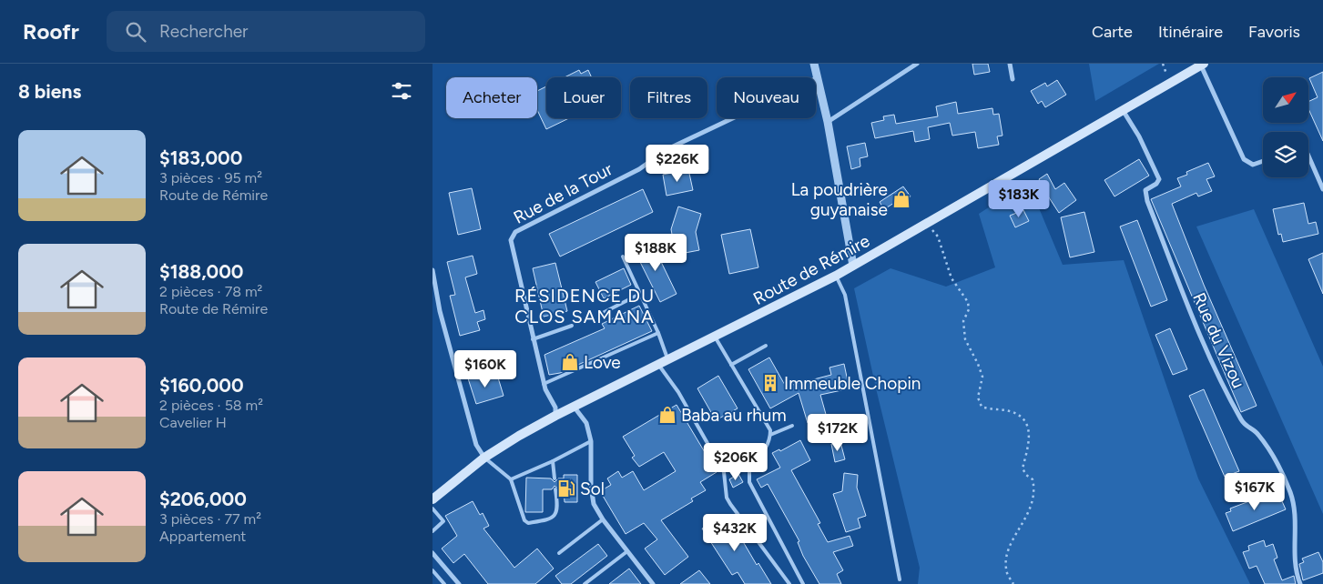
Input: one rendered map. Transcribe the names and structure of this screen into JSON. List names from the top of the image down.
{
  "streets": {
    "main road": ["Route de Rémire"],
    "street": ["Rue de la Tour", "Rue du Vizou"]
  },
  "crossings": [
    ["Rue de la Tour", "Route de Rémire"],
    ["Route de Rémire", "Rue du Vizou"]
  ],
  "districts": ["RÉSIDENCE DU CLOS SAMANA"],
  "places": {
    "shop": ["La poudrière guyanaise", "Love", "Baba au rhum"],
    "building": ["Immeuble Chopin"],
    "fuel station": ["Sol"]
  },
  "north": "top right",
  "page": {
    "header": "Roofr",
    "search": "Rechercher",
    "nav": ["Carte", "Itinéraire", "Favoris"],
    "heading": "8 biens",
    "chip": [
      "Acheter",
      "Louer",
      "Filtres",
      "Nouveau"
    ],
    "list": [
      {
        "name": "$183,000",
        "note": "3 pièces · 95 m² · Route de Rémire"
      },
      {
        "name": "$188,000",
        "note": "2 pièces · 78 m² · Route de Rémire"
      },
      {
        "name": "$160,000",
        "note": "2 pièces · 58 m² · Cavelier H"
      },
      {
        "name": "$206,000",
        "note": "3 pièces · 77 m² · Appartement"
      }
    ],
    "price": [
      "$226K",
      "$183K",
      "$188K",
      "$160K",
      "$172K",
      "$206K",
      "$167K",
      "$432K"
    ]
  }
}
